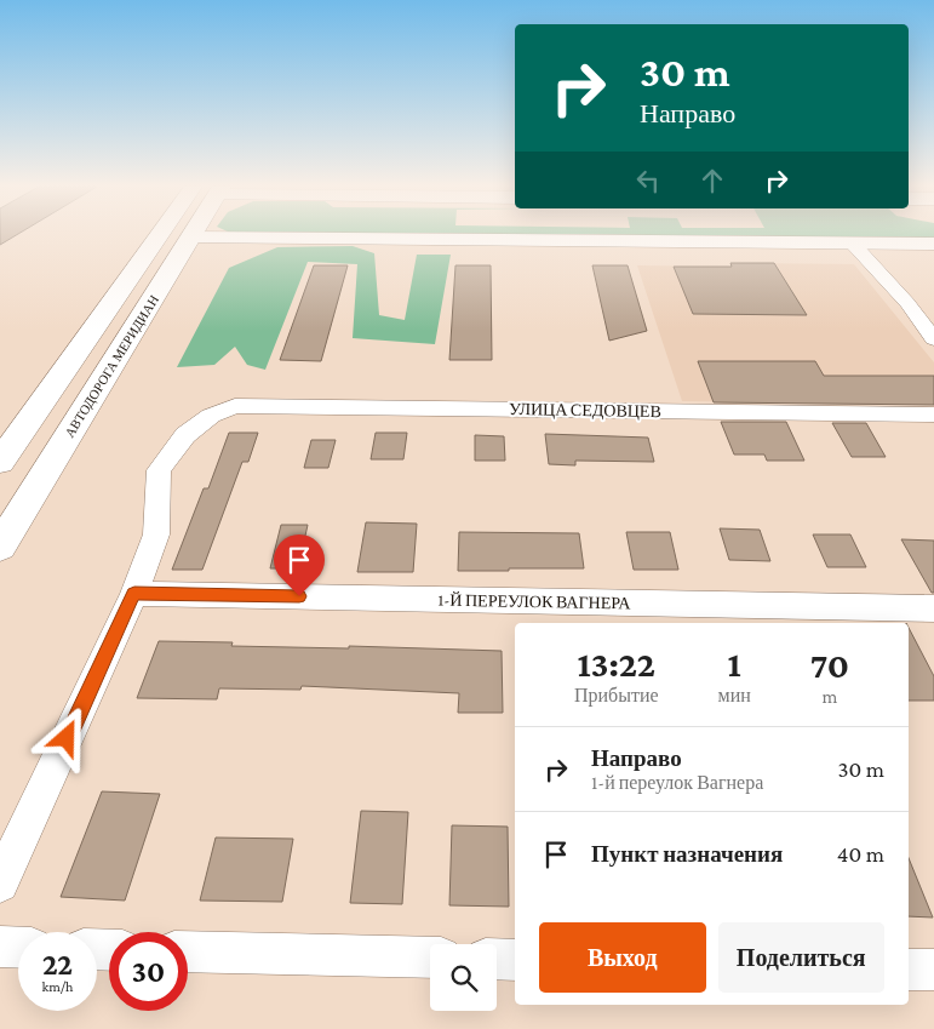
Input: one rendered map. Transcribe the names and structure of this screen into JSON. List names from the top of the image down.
{
  "streets": {
    "street": ["АВТОДОРОГА МЕРИДИАН", "УЛИЦА СЕДОВЦЕВ", "1-Й ПЕРЕУЛОК ВАГНЕРА"]
  },
  "crossings": [
    ["УЛИЦА СЕДОВЦЕВ", "1-Й ПЕРЕУЛОК ВАГНЕРА"]
  ],
  "page": {
    "turn": ["30 m", "Направо"],
    "eta": [
      "13:22",
      "Прибытие",
      "1",
      "мин",
      "70",
      "m"
    ],
    "list": [
      {
        "name": "Направо",
        "note": "1-й переулок Вагнера",
        "value": "30 m"
      },
      {
        "name": "Пункт назначения",
        "value": "40 m"
      }
    ],
    "buttons": ["Выход", "Поделиться"],
    "speed": "22 km/h",
    "limit": "30"
  }
}
